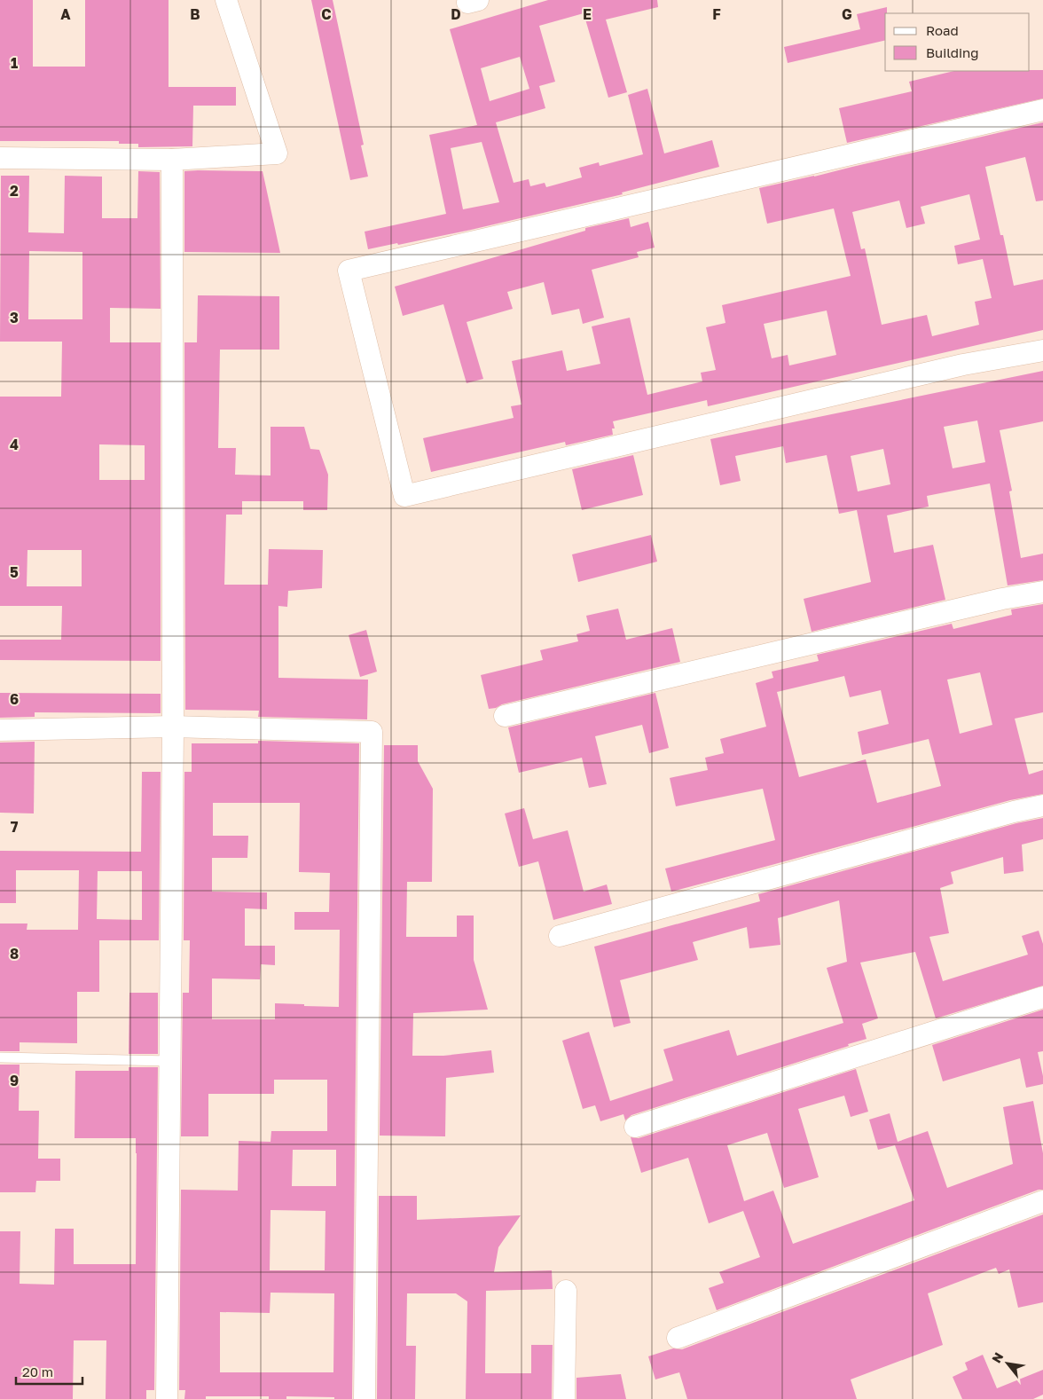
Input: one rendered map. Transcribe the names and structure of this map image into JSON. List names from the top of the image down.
{
  "legend": ["Road", "Building"],
  "scale_bar": "20 m",
  "north": "top left",
  "grid": {
    "columns": [
      "A",
      "B",
      "C",
      "D",
      "E",
      "F",
      "G"
    ],
    "rows": [
      "1",
      "2",
      "3",
      "4",
      "5",
      "6",
      "7",
      "8",
      "9"
    ]
  }
}
